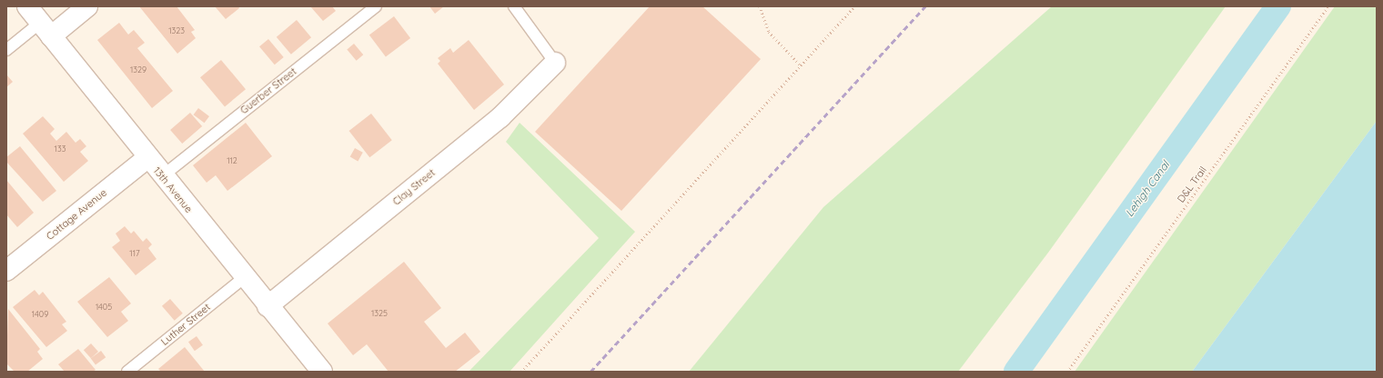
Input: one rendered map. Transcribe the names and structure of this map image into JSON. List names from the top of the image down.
{
  "streets": {
    "street": ["Clay Street", "13th Avenue", "Cottage Avenue"],
    "lane": ["Guerber Street", "Luther Street"],
    "path": ["D&L Trail"]
  },
  "crossings": [
    ["Guerber Street", "13th Avenue"],
    ["Clay Street", "13th Avenue"],
    ["13th Avenue", "Cottage Avenue"],
    ["13th Avenue", "Luther Street"]
  ],
  "water": ["Lehigh Canal"],
  "house_numbers": [
    "1323",
    "1329",
    "133",
    "112",
    "117",
    "1405",
    "1325",
    "1409"
  ]
}
